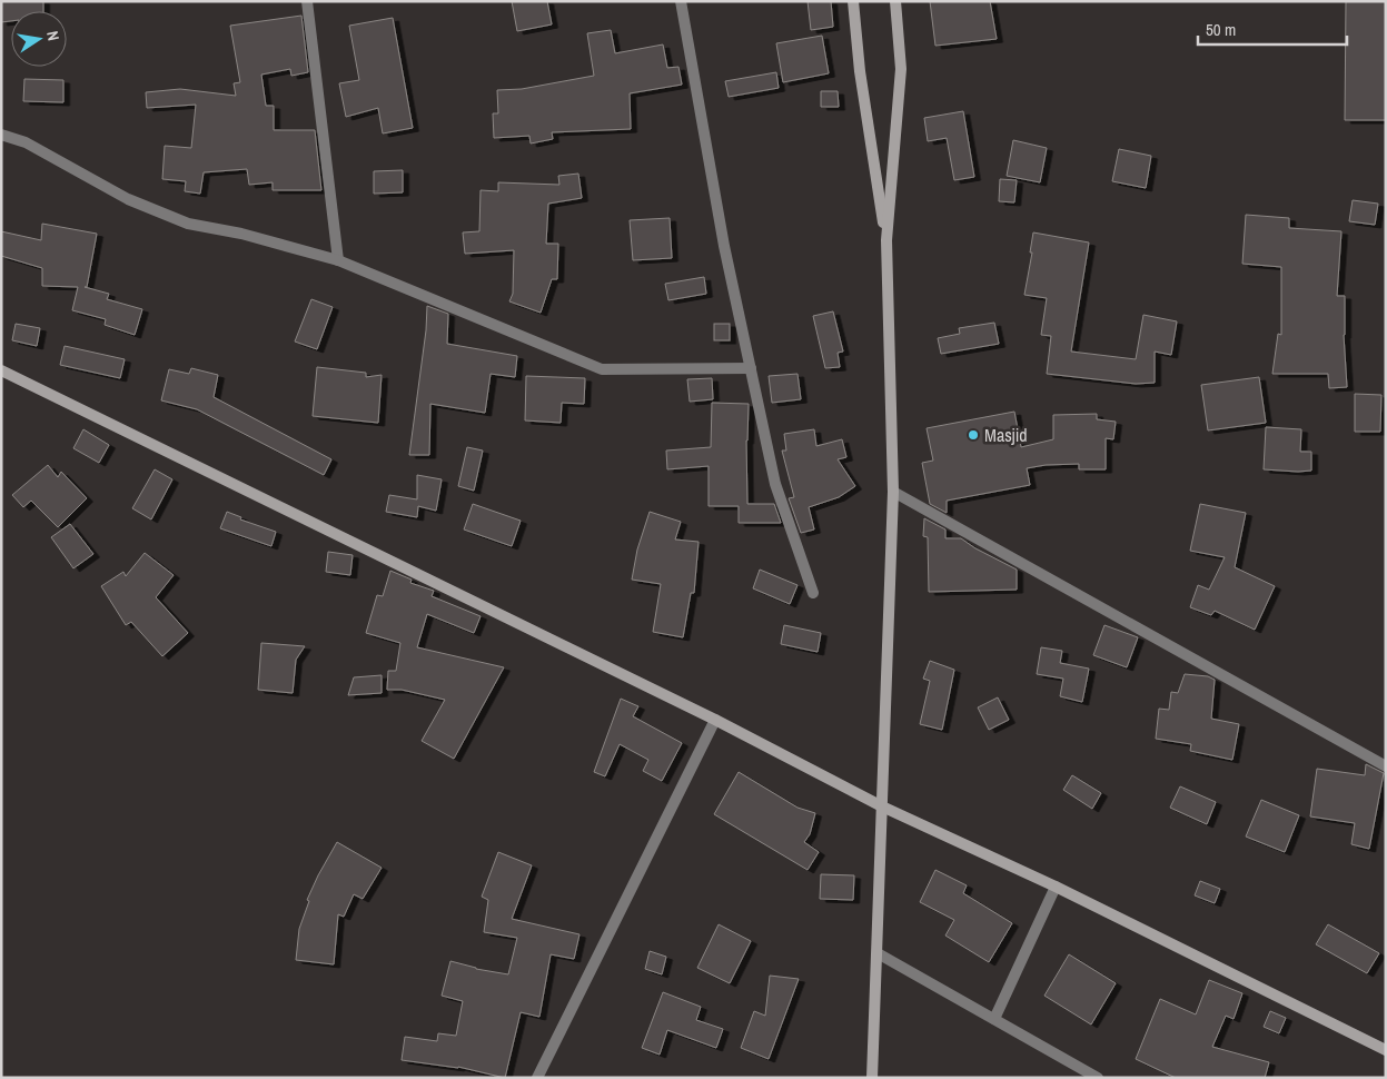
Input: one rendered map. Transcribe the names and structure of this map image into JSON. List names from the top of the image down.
{
  "places": ["Masjid"],
  "scale_bar": "50 m",
  "north": "right"
}
